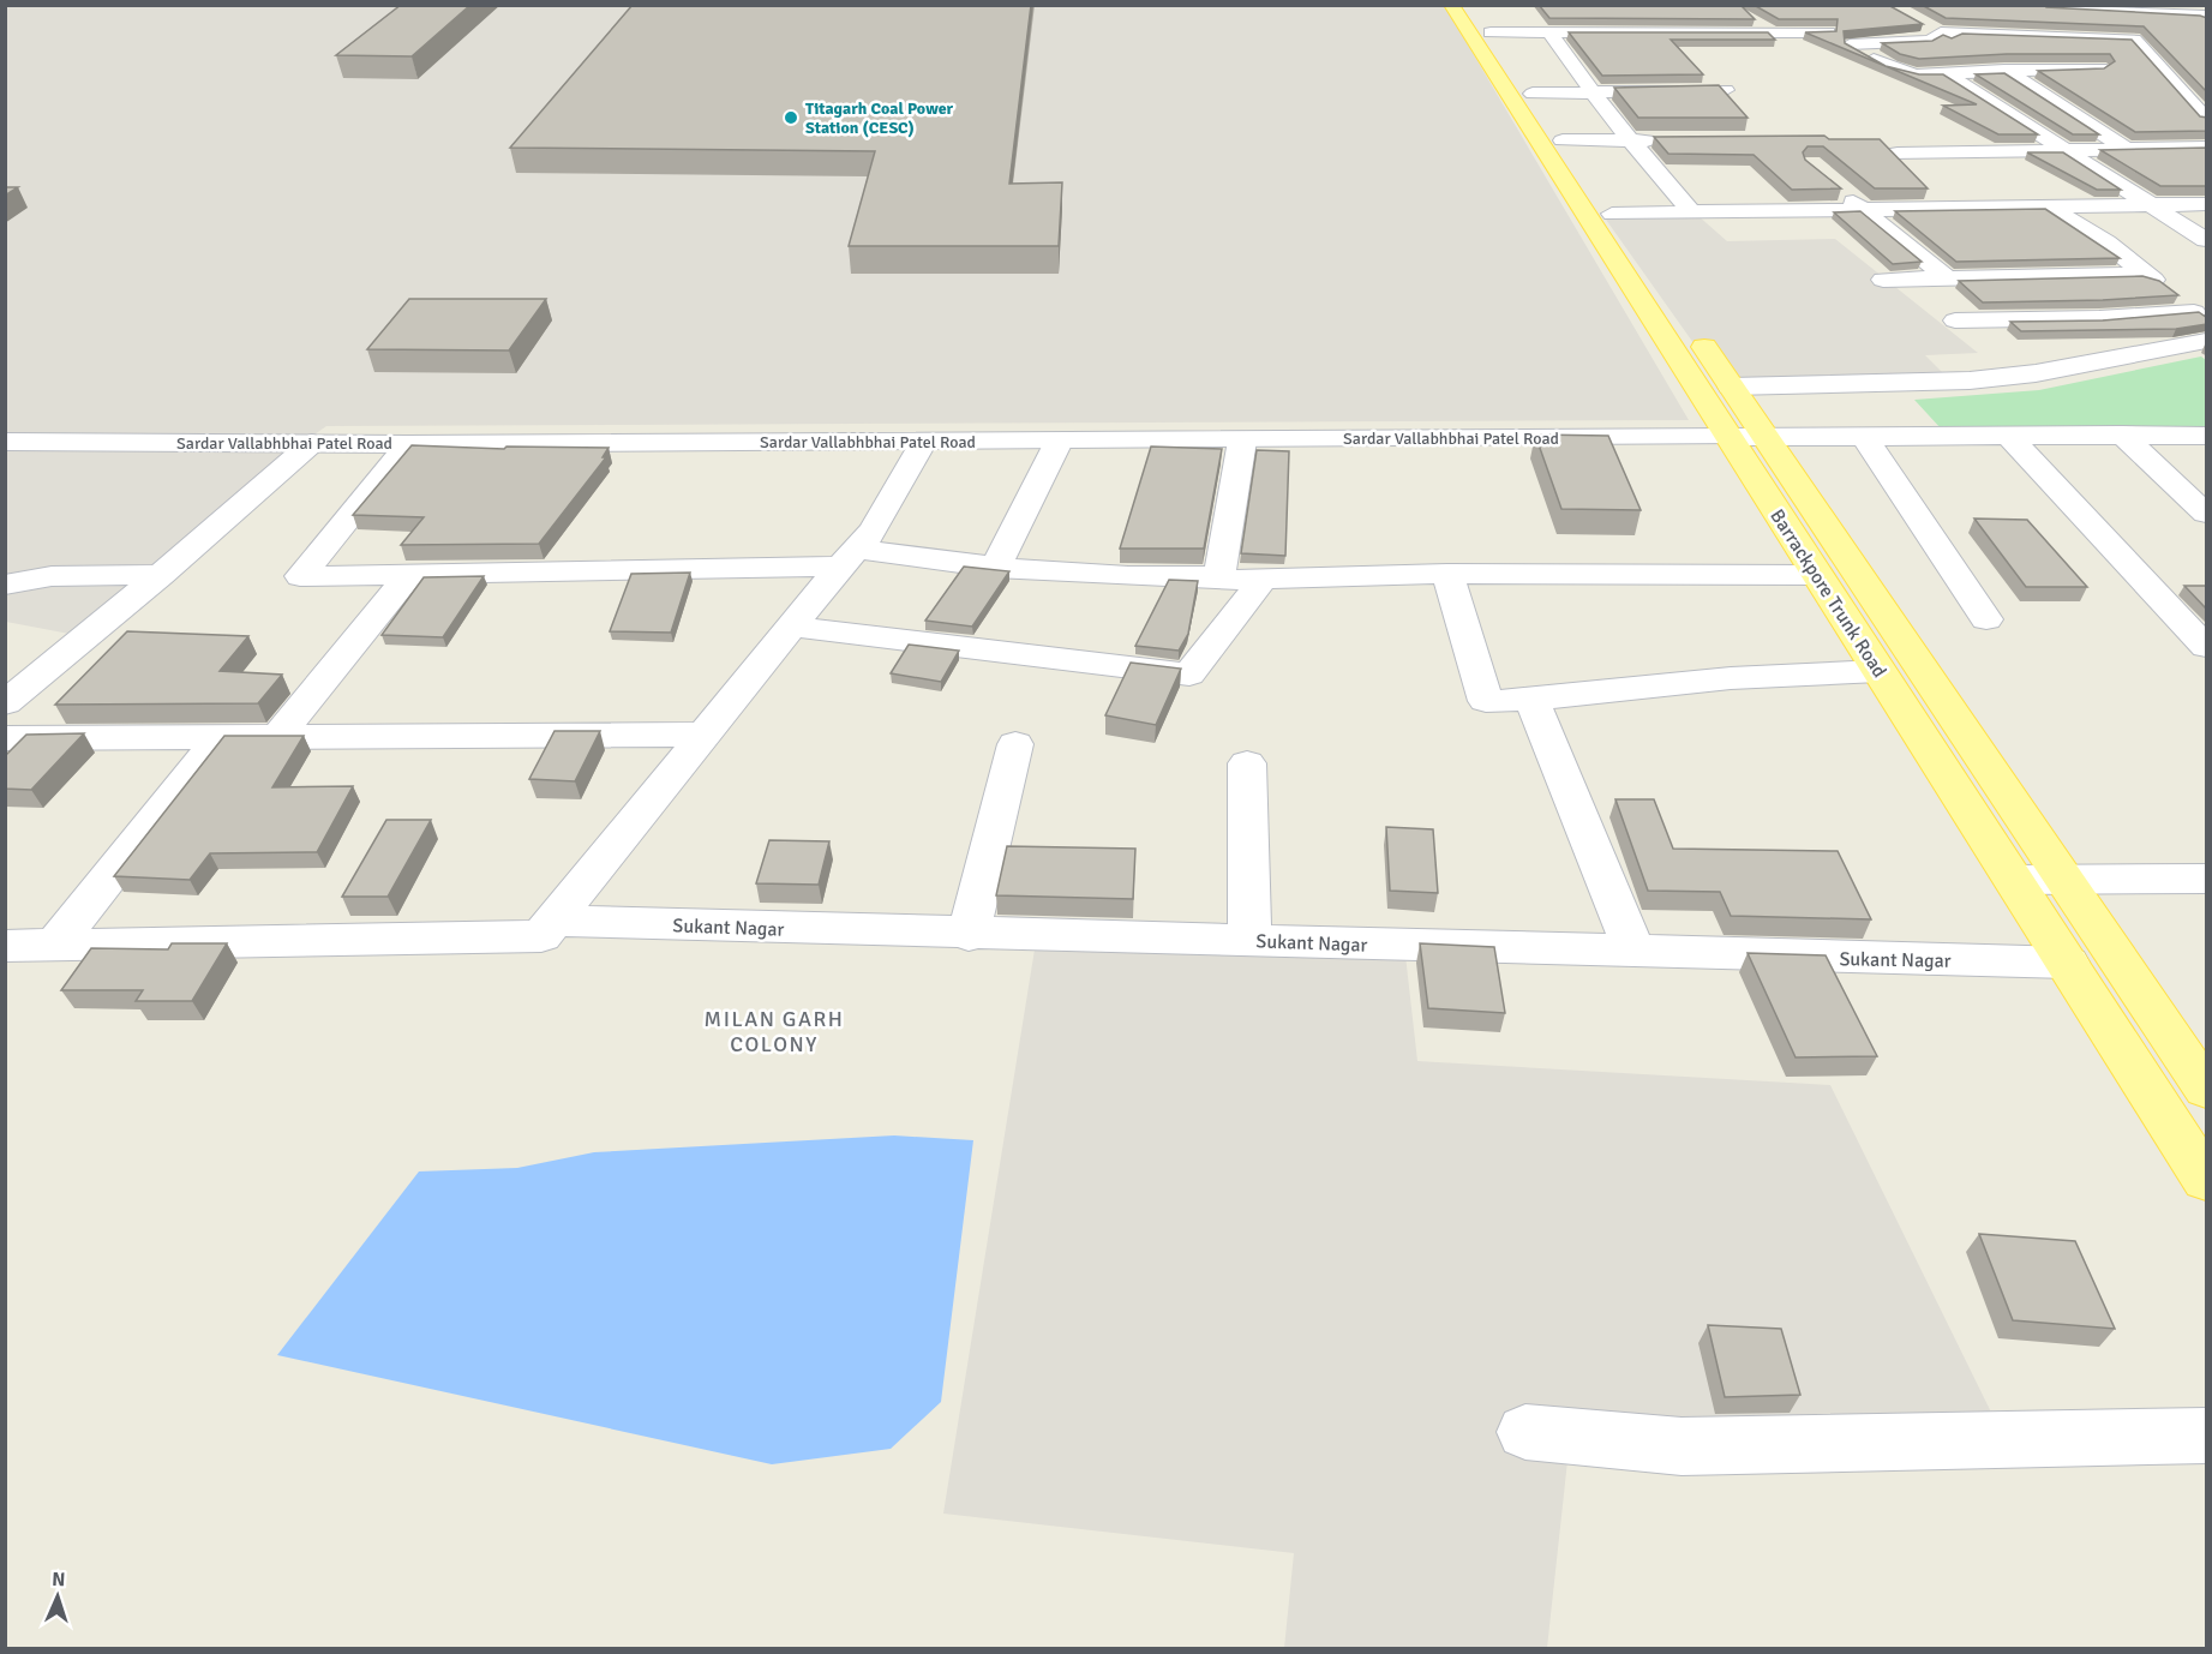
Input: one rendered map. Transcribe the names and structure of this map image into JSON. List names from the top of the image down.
{
  "streets": {
    "main road": ["Barrackpore Trunk Road"],
    "street": ["Sardar Vallabhbhai Patel Road", "Sukant Nagar"]
  },
  "crossings": [
    ["Sardar Vallabhbhai Patel Road", "Barrackpore Trunk Road"],
    ["Barrackpore Trunk Road", "Sukant Nagar"]
  ],
  "districts": ["MILAN GARH COLONY"],
  "places": ["Titagarh Coal Power Station (CESC)"],
  "north": "top"
}
